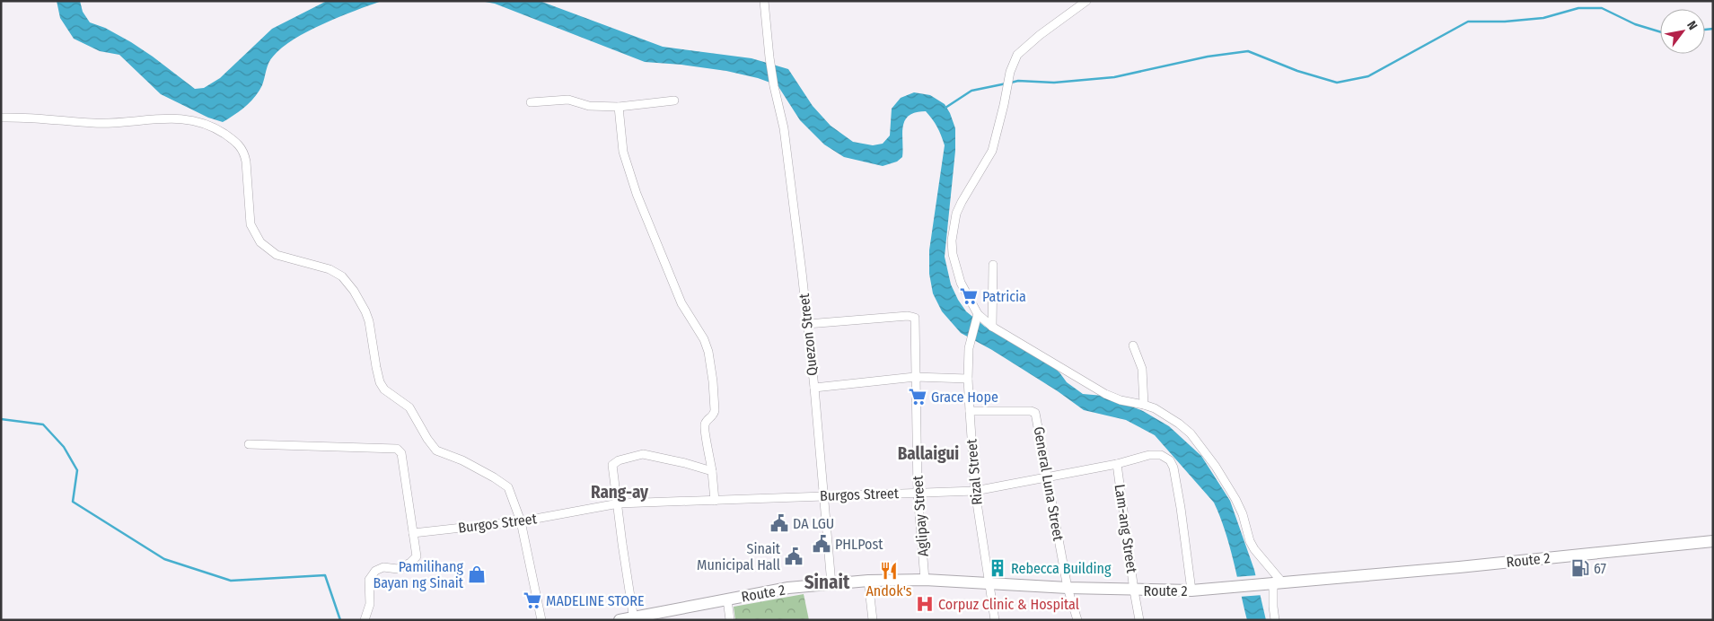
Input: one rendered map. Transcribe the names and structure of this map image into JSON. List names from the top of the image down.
{
  "streets": {
    "highway": ["Route 2"],
    "street": [
      "Quezon Street",
      "Rizal Street",
      "General Luna Street",
      "Burgos Street",
      "Aglipay Street",
      "Lam-ang Street"
    ]
  },
  "crossings": [
    ["Quezon Street", "Burgos Street"],
    ["Quezon Street", "Aglipay Street"],
    ["Quezon Street", "Route 2"],
    ["Rizal Street", "General Luna Street"],
    ["Rizal Street", "Burgos Street"],
    ["Rizal Street", "Route 2"],
    ["General Luna Street", "Burgos Street"],
    ["General Luna Street", "Route 2"],
    ["Burgos Street", "Aglipay Street"],
    ["Burgos Street", "Lam-ang Street"],
    ["Burgos Street", "Route 2"],
    ["Aglipay Street", "Route 2"],
    ["Lam-ang Street", "Route 2"]
  ],
  "districts": ["Ballaigui", "Rang-ay", "Sinait"],
  "places": {
    "supermarket": ["Patricia", "Grace Hope", "MADELINE STORE"],
    "public building": ["DA LGU", "PHLPost", "Sinait Municipal Hall"],
    "building": ["Rebecca Building"],
    "fuel station": ["67"],
    "restaurant": ["Andok's"],
    "shop": ["Pamilihang Bayan ng Sinait"],
    "hospital": ["Corpuz Clinic & Hospital"]
  },
  "north": "top right"
}
